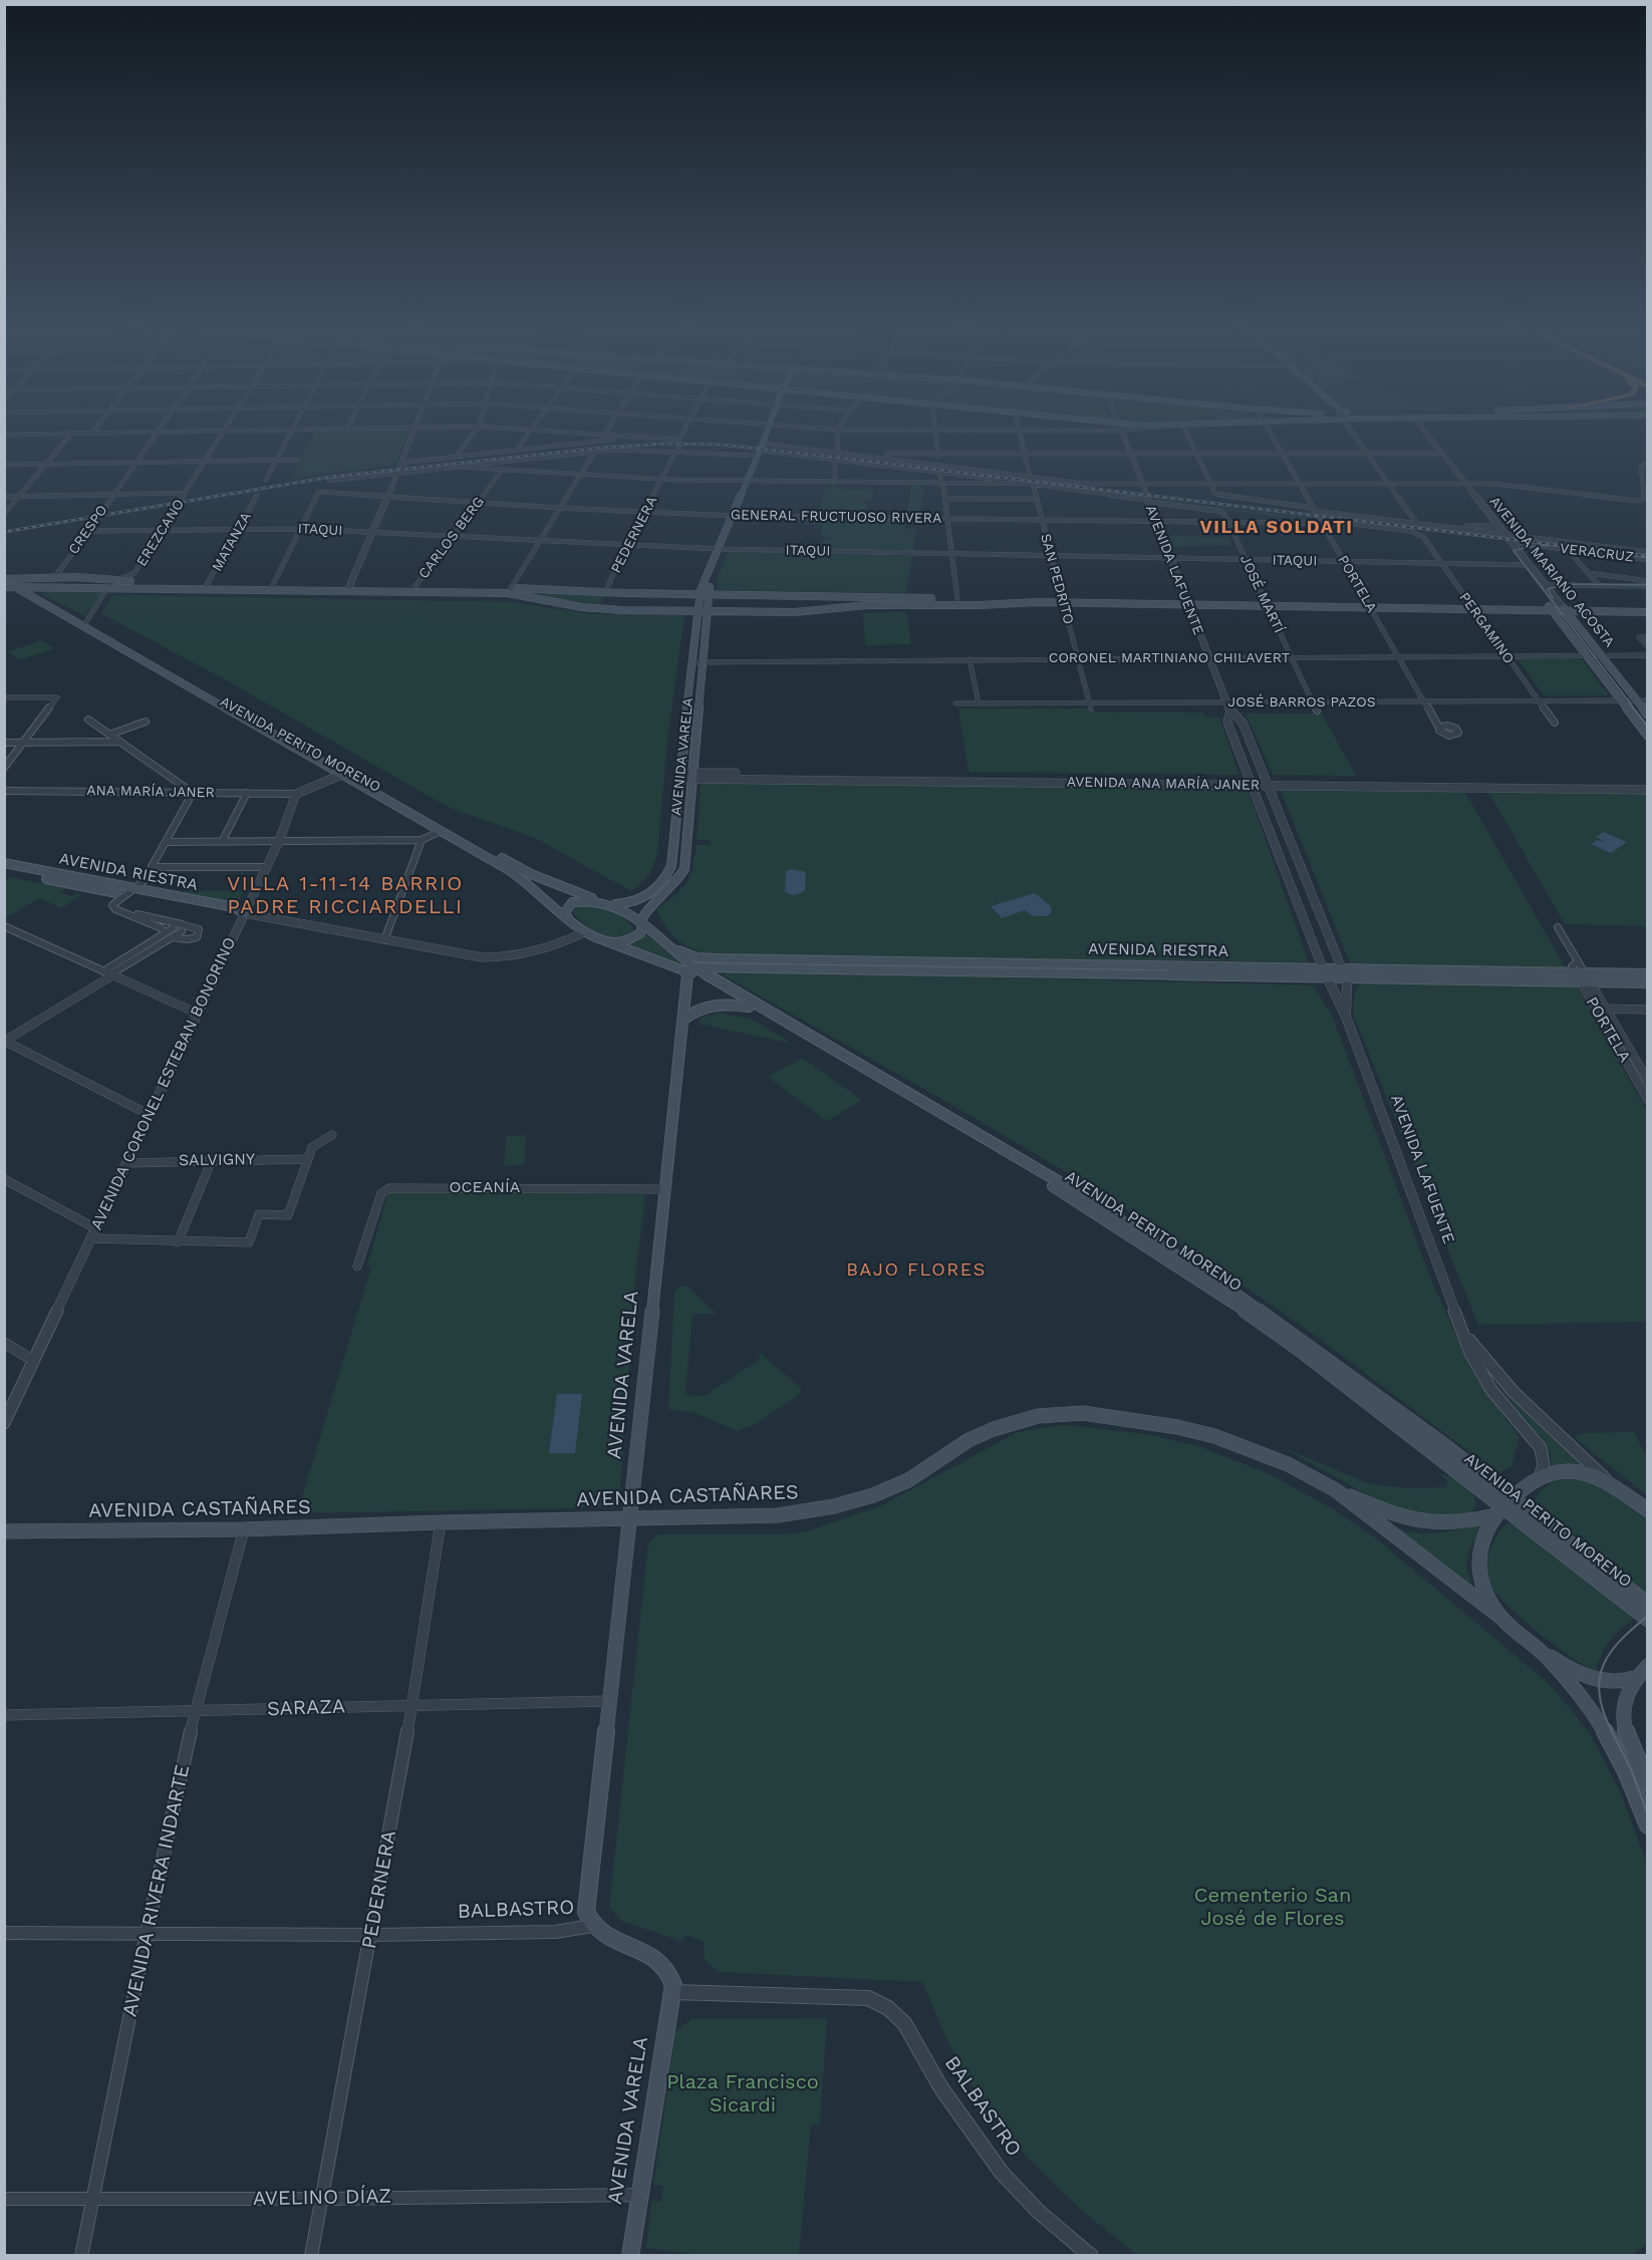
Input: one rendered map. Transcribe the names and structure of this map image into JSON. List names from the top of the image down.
{
  "streets": {
    "main road": [
      "AVENIDA MARIANO ACOSTA",
      "AVENIDA PERITO MORENO",
      "AVENIDA VARELA",
      "AVENIDA RIESTRA",
      "AVENIDA CASTAÑARES",
      "BALBASTRO"
    ],
    "street": [
      "GENERAL FRUCTUOSO RIVERA",
      "CRESPO",
      "ITAQUI",
      "EREZCANO",
      "PEDERNERA",
      "CARLOS BERG",
      "MATANZA",
      "VERACRUZ",
      "AVENIDA LAFUENTE",
      "SAN PEDRITO",
      "PORTELA",
      "JOSÉ MARTÍ",
      "PERGAMINO",
      "CORONEL MARTINIANO CHILAVERT",
      "JOSÉ BARROS PAZOS",
      "AVENIDA ANA MARÍA JANER",
      "ANA MARÍA JANER",
      "AVENIDA CORONEL ESTEBAN BONORINO",
      "SALVIGNY",
      "OCEANÍA",
      "SARAZA",
      "AVENIDA RIVERA INDARTE",
      "AVELINO DÍAZ"
    ]
  },
  "crossings": [
    ["GENERAL FRUCTUOSO RIVERA", "ITAQUI"],
    ["GENERAL FRUCTUOSO RIVERA", "PEDERNERA"],
    ["GENERAL FRUCTUOSO RIVERA", "CARLOS BERG"],
    ["GENERAL FRUCTUOSO RIVERA", "AVENIDA LAFUENTE"],
    ["GENERAL FRUCTUOSO RIVERA", "SAN PEDRITO"],
    ["GENERAL FRUCTUOSO RIVERA", "PORTELA"],
    ["GENERAL FRUCTUOSO RIVERA", "JOSÉ MARTÍ"],
    ["GENERAL FRUCTUOSO RIVERA", "PERGAMINO"],
    ["GENERAL FRUCTUOSO RIVERA", "AVENIDA VARELA"],
    ["CRESPO", "ITAQUI"],
    ["ITAQUI", "EREZCANO"],
    ["ITAQUI", "PEDERNERA"],
    ["ITAQUI", "CARLOS BERG"],
    ["ITAQUI", "MATANZA"],
    ["ITAQUI", "AVENIDA LAFUENTE"],
    ["ITAQUI", "AVENIDA MARIANO ACOSTA"],
    ["ITAQUI", "SAN PEDRITO"],
    ["ITAQUI", "PORTELA"],
    ["ITAQUI", "JOSÉ MARTÍ"],
    ["ITAQUI", "PERGAMINO"],
    ["ITAQUI", "AVENIDA VARELA"],
    ["EREZCANO", "AVENIDA PERITO MORENO"],
    ["PEDERNERA", "AVENIDA CASTAÑARES"],
    ["PEDERNERA", "SARAZA"],
    ["PEDERNERA", "BALBASTRO"],
    ["PEDERNERA", "AVELINO DÍAZ"],
    ["VERACRUZ", "AVENIDA MARIANO ACOSTA"],
    ["AVENIDA LAFUENTE", "JOSÉ MARTÍ"],
    ["AVENIDA LAFUENTE", "CORONEL MARTINIANO CHILAVERT"],
    ["AVENIDA LAFUENTE", "JOSÉ BARROS PAZOS"],
    ["AVENIDA LAFUENTE", "AVENIDA ANA MARÍA JANER"],
    ["AVENIDA LAFUENTE", "AVENIDA RIESTRA"],
    ["AVENIDA MARIANO ACOSTA", "CORONEL MARTINIANO CHILAVERT"],
    ["AVENIDA MARIANO ACOSTA", "JOSÉ BARROS PAZOS"],
    ["SAN PEDRITO", "CORONEL MARTINIANO CHILAVERT"],
    ["SAN PEDRITO", "JOSÉ BARROS PAZOS"],
    ["PORTELA", "CORONEL MARTINIANO CHILAVERT"],
    ["PORTELA", "JOSÉ BARROS PAZOS"],
    ["PORTELA", "AVENIDA RIESTRA"],
    ["JOSÉ MARTÍ", "CORONEL MARTINIANO CHILAVERT"],
    ["JOSÉ MARTÍ", "JOSÉ BARROS PAZOS"],
    ["PERGAMINO", "CORONEL MARTINIANO CHILAVERT"],
    ["PERGAMINO", "JOSÉ BARROS PAZOS"],
    ["CORONEL MARTINIANO CHILAVERT", "AVENIDA VARELA"],
    ["AVENIDA PERITO MORENO", "AVENIDA VARELA"],
    ["AVENIDA PERITO MORENO", "AVENIDA RIESTRA"],
    ["AVENIDA PERITO MORENO", "AVENIDA CASTAÑARES"],
    ["AVENIDA VARELA", "AVENIDA ANA MARÍA JANER"],
    ["AVENIDA VARELA", "AVENIDA RIESTRA"],
    ["AVENIDA VARELA", "OCEANÍA"],
    ["AVENIDA VARELA", "AVENIDA CASTAÑARES"],
    ["AVENIDA VARELA", "SARAZA"],
    ["AVENIDA VARELA", "BALBASTRO"],
    ["AVENIDA VARELA", "AVELINO DÍAZ"],
    ["ANA MARÍA JANER", "AVENIDA CORONEL ESTEBAN BONORINO"],
    ["AVENIDA RIESTRA", "AVENIDA CORONEL ESTEBAN BONORINO"],
    ["AVENIDA CORONEL ESTEBAN BONORINO", "SALVIGNY"],
    ["AVENIDA CASTAÑARES", "AVENIDA RIVERA INDARTE"],
    ["SARAZA", "AVENIDA RIVERA INDARTE"],
    ["AVENIDA RIVERA INDARTE", "BALBASTRO"],
    ["AVENIDA RIVERA INDARTE", "AVELINO DÍAZ"]
  ],
  "districts": ["VILLA SOLDATI", "VILLA 1-11-14 BARRIO PADRE RICCIARDELLI", "BAJO FLORES"],
  "parks": ["Cementerio San José de Flores", "Plaza Francisco Sicardi"]
}
